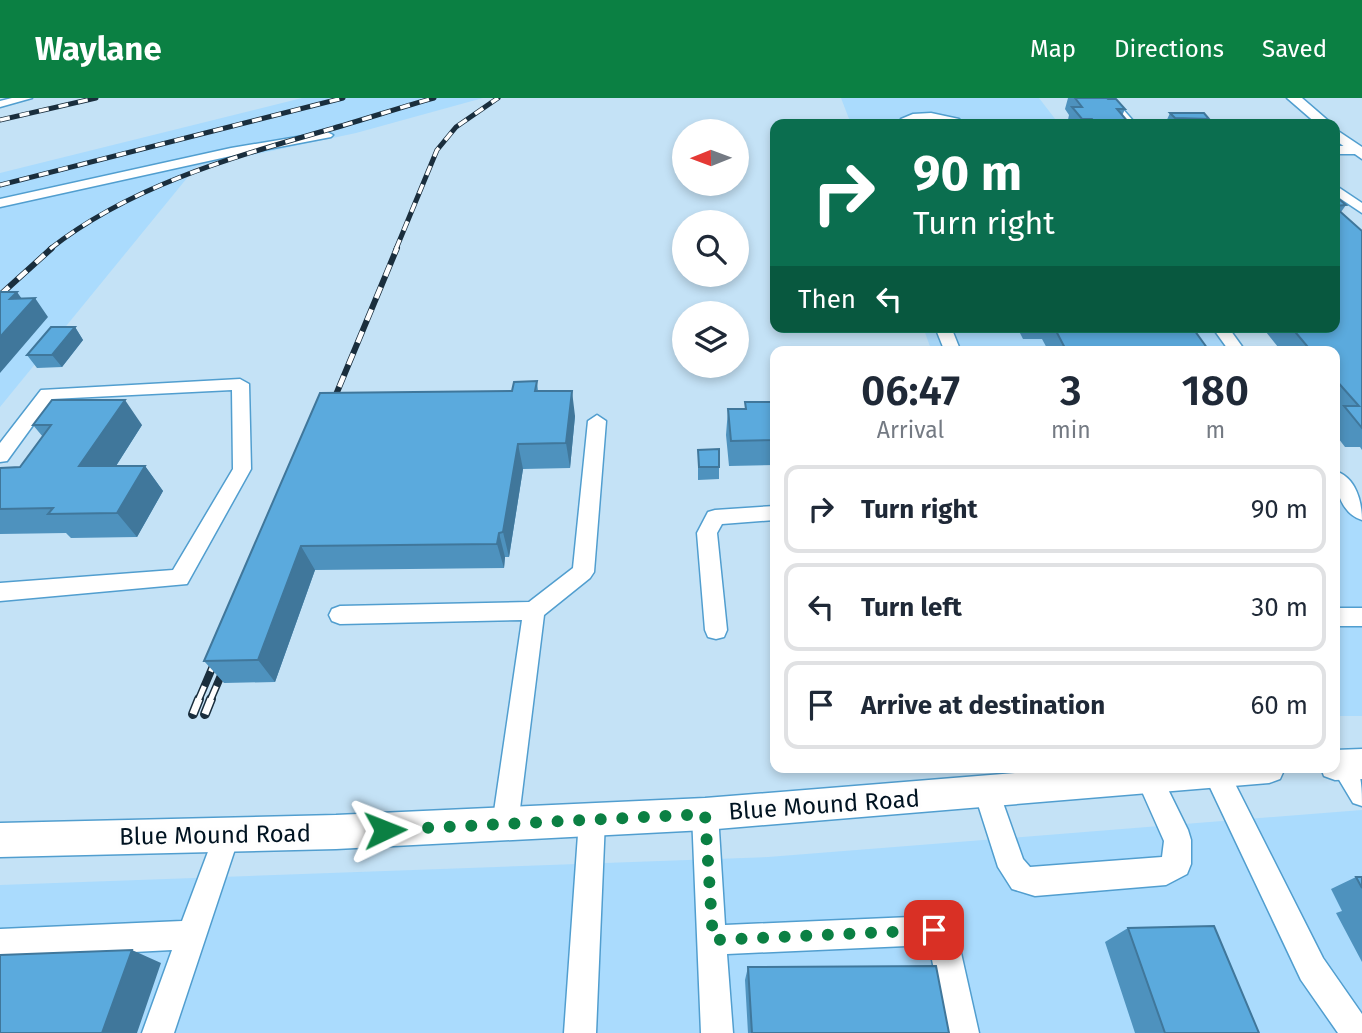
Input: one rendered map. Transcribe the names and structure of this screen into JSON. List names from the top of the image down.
{
  "streets": {
    "main road": ["Blue Mound Road"]
  },
  "north": "left",
  "page": {
    "header": "Waylane",
    "nav": ["Map", "Directions", "Saved"],
    "turn": ["90 m", "Turn right"],
    "then": "Then",
    "eta": [
      "06:47",
      "Arrival",
      "3",
      "min",
      "180",
      "m"
    ],
    "list": [
      {
        "name": "Turn right",
        "value": "90 m"
      },
      {
        "name": "Turn left",
        "value": "30 m"
      },
      {
        "name": "Arrive at destination",
        "value": "60 m"
      }
    ]
  }
}
